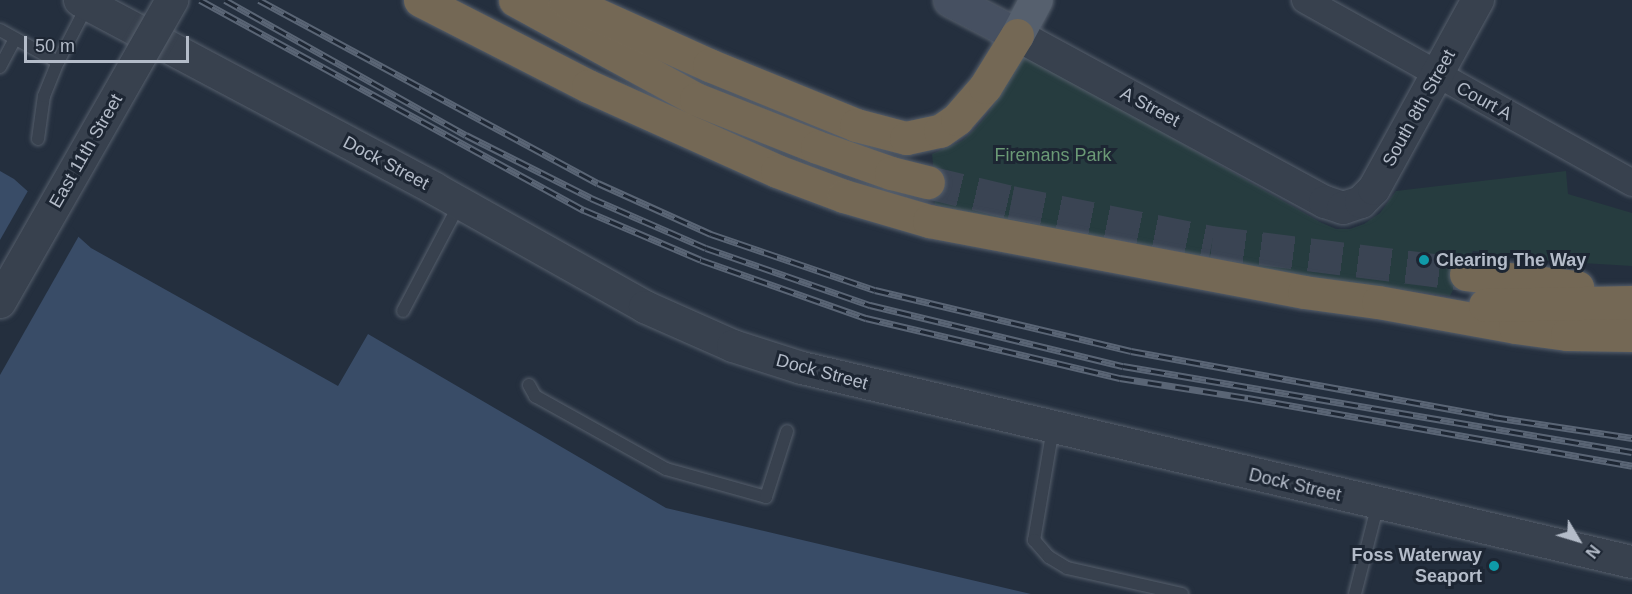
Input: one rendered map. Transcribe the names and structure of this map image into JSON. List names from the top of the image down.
{
  "streets": {
    "main road": ["A Street"],
    "street": [
      "Court A",
      "South 8th Street",
      "East 11th Street",
      "Dock Street"
    ]
  },
  "crossings": [
    ["Court A", "South 8th Street"],
    ["A Street", "South 8th Street"]
  ],
  "parks": ["Firemans Park"],
  "places": ["Clearing The Way", "Foss Waterway Seaport"],
  "scale_bar": "50 m",
  "north": "bottom right"
}
